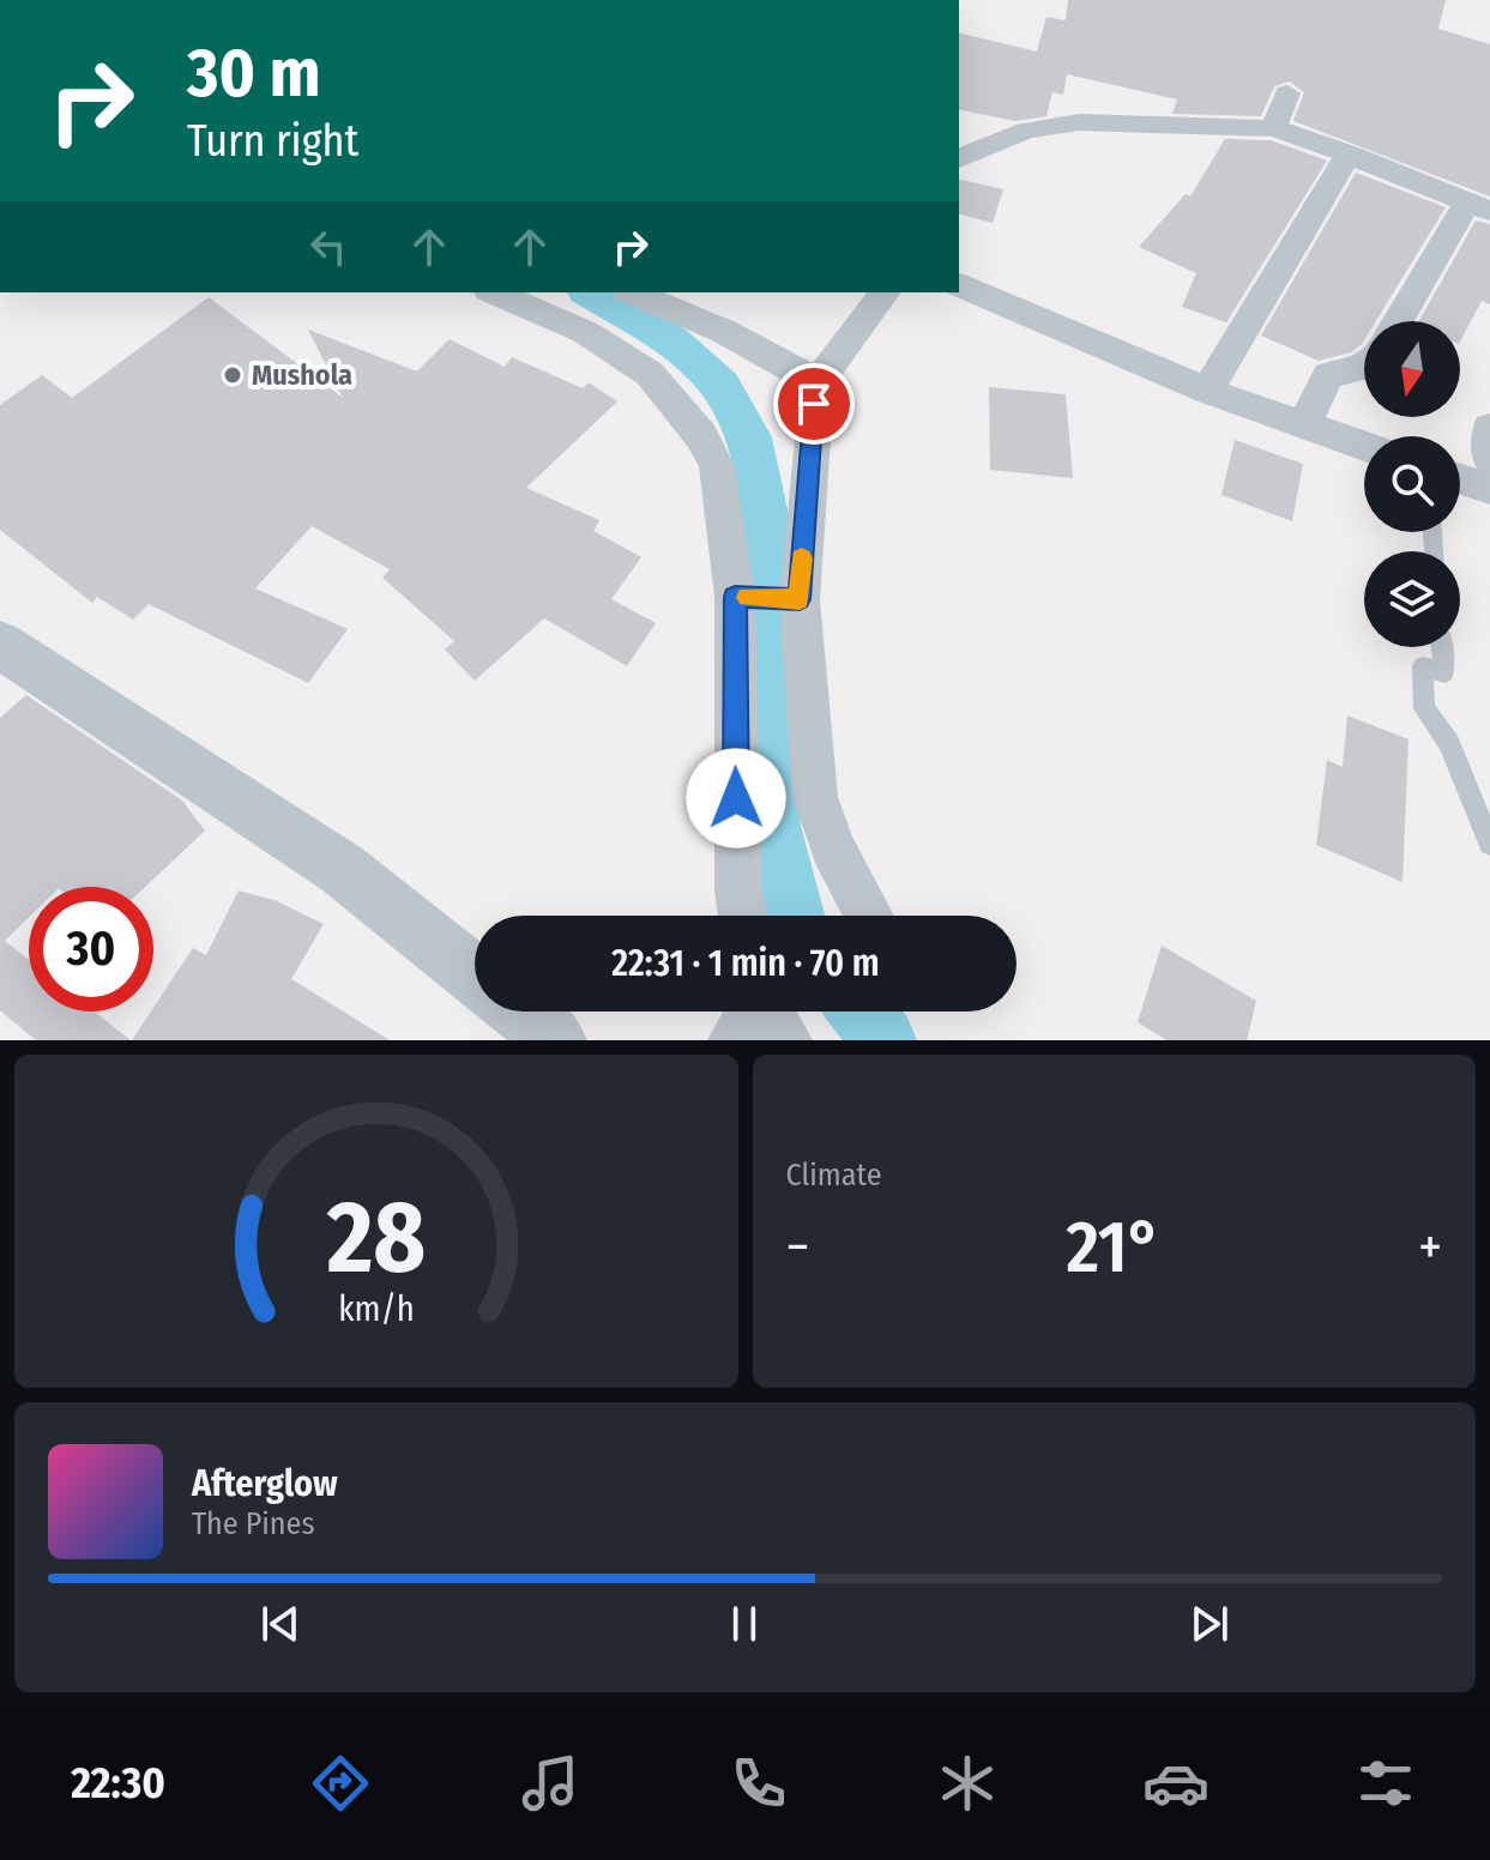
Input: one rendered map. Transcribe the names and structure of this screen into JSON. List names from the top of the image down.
{
  "places": ["Mushola"],
  "north": "bottom",
  "page": {
    "turn": ["30 m", "Turn right"],
    "limit": "30",
    "trip": "22:31 · 1 min · 70 m",
    "tile": "Climate",
    "heat": ["−", "21°", "+"],
    "song": ["Afterglow", "The Pines"],
    "tabs": "22:30",
    "gauge": ["28", "km/h"]
  }
}
